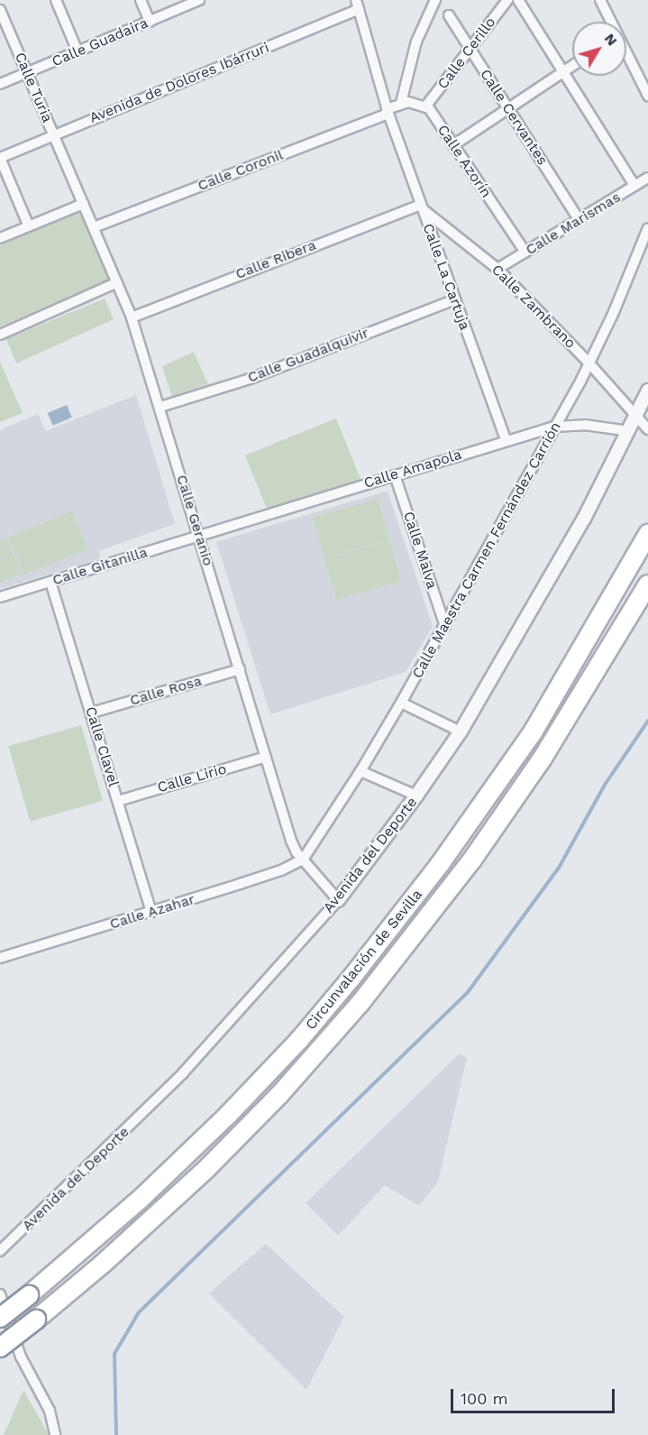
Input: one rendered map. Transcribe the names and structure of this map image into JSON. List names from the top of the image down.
{
  "streets": {
    "highway": ["Circunvalación de Sevilla"],
    "street": [
      "Calle Guadaira",
      "Calle Cerillo",
      "Avenida de Dolores Ibárruri",
      "Calle Turia",
      "Calle Cervantes",
      "Calle Azorín",
      "Calle Coronil",
      "Calle Marismas",
      "Calle Ribera",
      "Calle La Cartuja",
      "Calle Zambrano",
      "Calle Guadalquivir",
      "Calle Amapola",
      "Calle Geranio",
      "Calle Malva",
      "Calle Maestra Carmen Fernández Carrión",
      "Calle Gitanilla",
      "Calle Rosa",
      "Calle Clavel",
      "Calle Lirio",
      "Avenida del Deporte",
      "Calle Azahar"
    ]
  },
  "crossings": [
    ["Calle Guadaira", "Calle Turia"],
    ["Calle Cerillo", "Calle Cervantes"],
    ["Calle Cerillo", "Calle Azorín"],
    ["Avenida de Dolores Ibárruri", "Calle Turia"],
    ["Avenida de Dolores Ibárruri", "Calle La Cartuja"],
    ["Avenida de Dolores Ibárruri", "Calle Geranio"],
    ["Calle Turia", "Calle Geranio"],
    ["Calle Cervantes", "Calle Marismas"],
    ["Calle Azorín", "Calle Marismas"],
    ["Calle Coronil", "Calle La Cartuja"],
    ["Calle Coronil", "Calle Geranio"],
    ["Calle Marismas", "Calle Zambrano"],
    ["Calle Ribera", "Calle La Cartuja"],
    ["Calle Ribera", "Calle Zambrano"],
    ["Calle Ribera", "Calle Geranio"],
    ["Calle La Cartuja", "Calle Zambrano"],
    ["Calle La Cartuja", "Calle Guadalquivir"],
    ["Calle La Cartuja", "Calle Amapola"],
    ["Calle Zambrano", "Calle Maestra Carmen Fernández Carrión"],
    ["Calle Zambrano", "Avenida del Deporte"],
    ["Calle Guadalquivir", "Calle Geranio"],
    ["Calle Amapola", "Calle Geranio"],
    ["Calle Amapola", "Calle Malva"],
    ["Calle Amapola", "Calle Maestra Carmen Fernández Carrión"],
    ["Calle Amapola", "Calle Gitanilla"],
    ["Calle Amapola", "Avenida del Deporte"],
    ["Calle Geranio", "Calle Maestra Carmen Fernández Carrión"],
    ["Calle Geranio", "Calle Gitanilla"],
    ["Calle Geranio", "Calle Rosa"],
    ["Calle Geranio", "Calle Lirio"],
    ["Calle Geranio", "Avenida del Deporte"],
    ["Calle Geranio", "Calle Azahar"],
    ["Calle Malva", "Calle Maestra Carmen Fernández Carrión"],
    ["Calle Maestra Carmen Fernández Carrión", "Calle Azahar"],
    ["Calle Gitanilla", "Calle Clavel"],
    ["Calle Rosa", "Calle Clavel"],
    ["Calle Clavel", "Calle Lirio"],
    ["Calle Clavel", "Calle Azahar"]
  ],
  "scale_bar": "100 m",
  "north": "top right"
}
